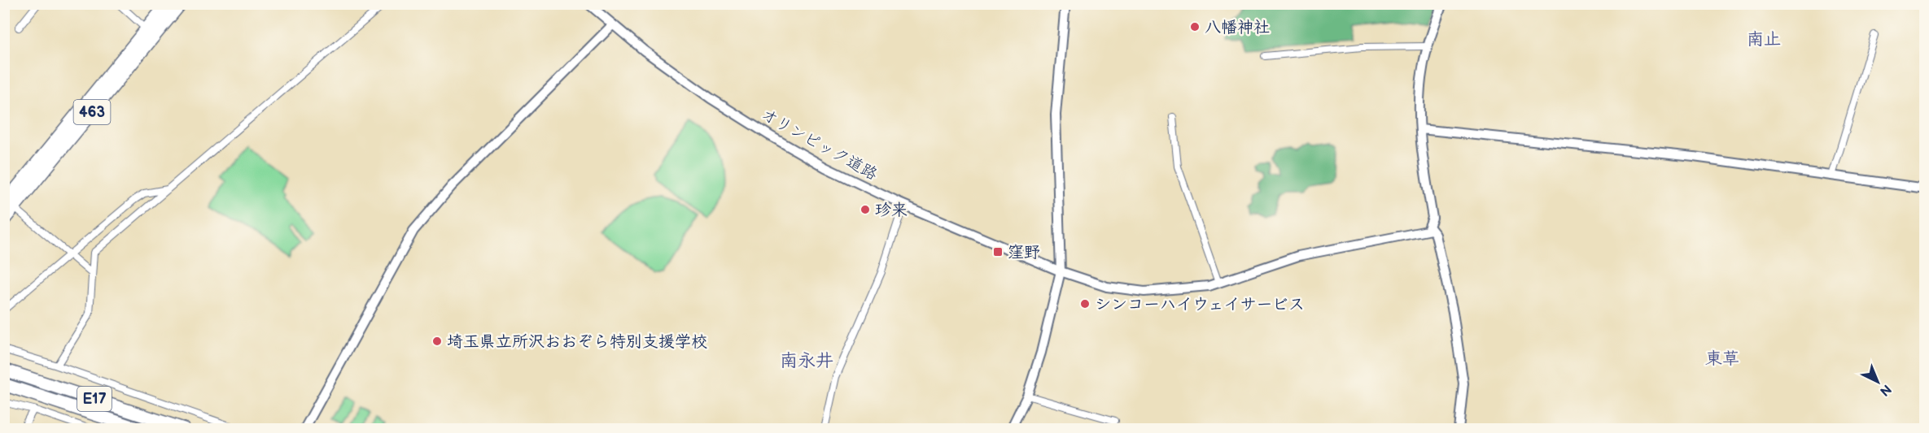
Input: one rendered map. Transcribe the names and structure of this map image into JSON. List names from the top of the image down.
{
  "streets": {
    "highway": ["463", "E17"],
    "street": ["オリンピック道路"]
  },
  "districts": ["南止", "東草", "南永井"],
  "places": {
    "other": [
      "八幡神社",
      "珍来",
      "シンコーハイウェイサービス",
      "埼玉県立所沢おおぞら特別支援学校"
    ],
    "transit": ["窪野"]
  },
  "north": "bottom right"
}
